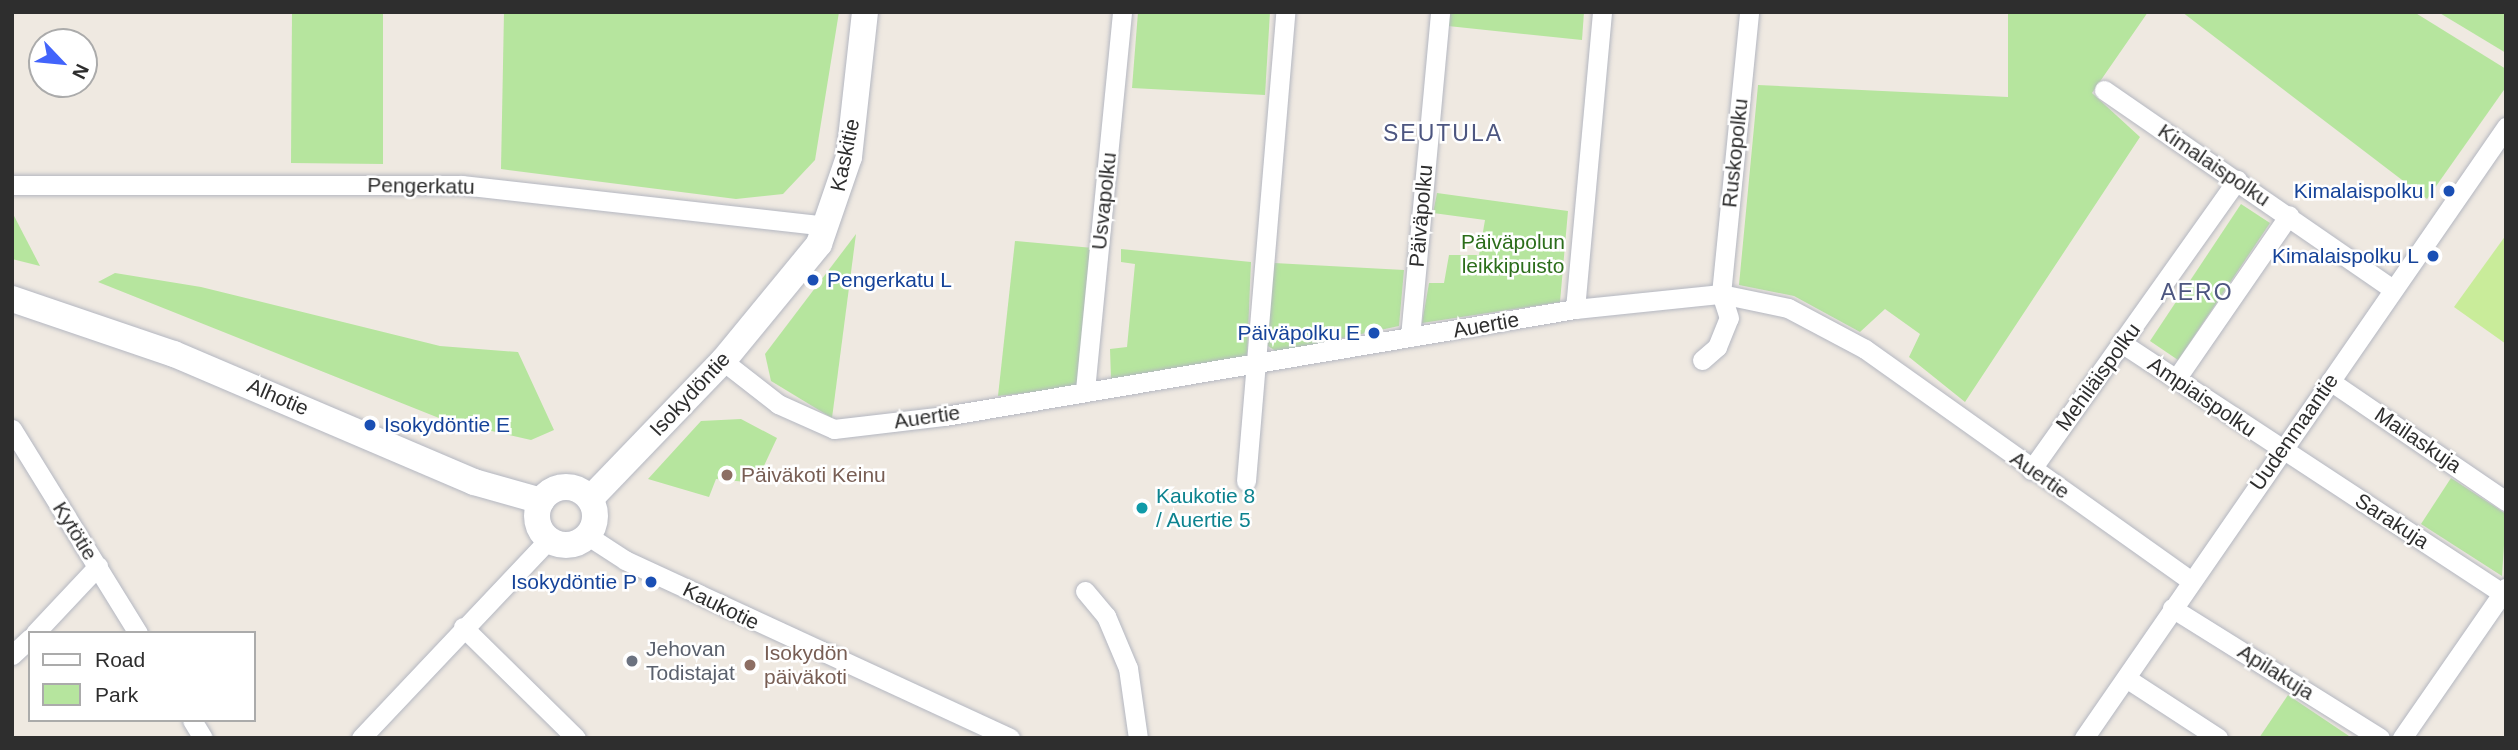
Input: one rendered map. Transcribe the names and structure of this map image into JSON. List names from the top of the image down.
{
  "streets": {
    "street": [
      "Ruskopolku",
      "Kaskitie",
      "Kimalaispolku",
      "Pengerkatu",
      "Usvapolku",
      "Päiväpolku",
      "Auertie",
      "Mehiläispolku",
      "Isokydöntie",
      "Alhotie",
      "Ampiaispolku",
      "Uudenmaantie",
      "Mailaskuja",
      "Sarakuja",
      "Kytötie",
      "Kaukotie",
      "Apilakuja"
    ]
  },
  "crossings": [
    ["Ruskopolku", "Auertie"],
    ["Kaskitie", "Pengerkatu"],
    ["Kaskitie", "Isokydöntie"],
    ["Kimalaispolku", "Mehiläispolku"],
    ["Kimalaispolku", "Uudenmaantie"],
    ["Usvapolku", "Auertie"],
    ["Päiväpolku", "Auertie"],
    ["Auertie", "Mehiläispolku"],
    ["Auertie", "Isokydöntie"],
    ["Auertie", "Uudenmaantie"],
    ["Mehiläispolku", "Ampiaispolku"],
    ["Isokydöntie", "Alhotie"],
    ["Isokydöntie", "Kaukotie"],
    ["Alhotie", "Kaukotie"],
    ["Ampiaispolku", "Uudenmaantie"],
    ["Ampiaispolku", "Sarakuja"],
    ["Uudenmaantie", "Mailaskuja"],
    ["Uudenmaantie", "Sarakuja"],
    ["Uudenmaantie", "Apilakuja"]
  ],
  "districts": ["SEUTULA", "AERO"],
  "parks": ["Päiväpolun leikkipuisto"],
  "places": [
    "Kimalaispolku I",
    "Kimalaispolku L",
    "Pengerkatu L",
    "Päiväpolku E",
    "Isokydöntie E",
    "Päiväkoti Keinu",
    "Kaukotie 8 / Auertie 5",
    "Isokydöntie P",
    "Jehovan Todistajat",
    "Isokydön päiväkoti"
  ],
  "legend": ["Road", "Park"],
  "north": "bottom right"
}
